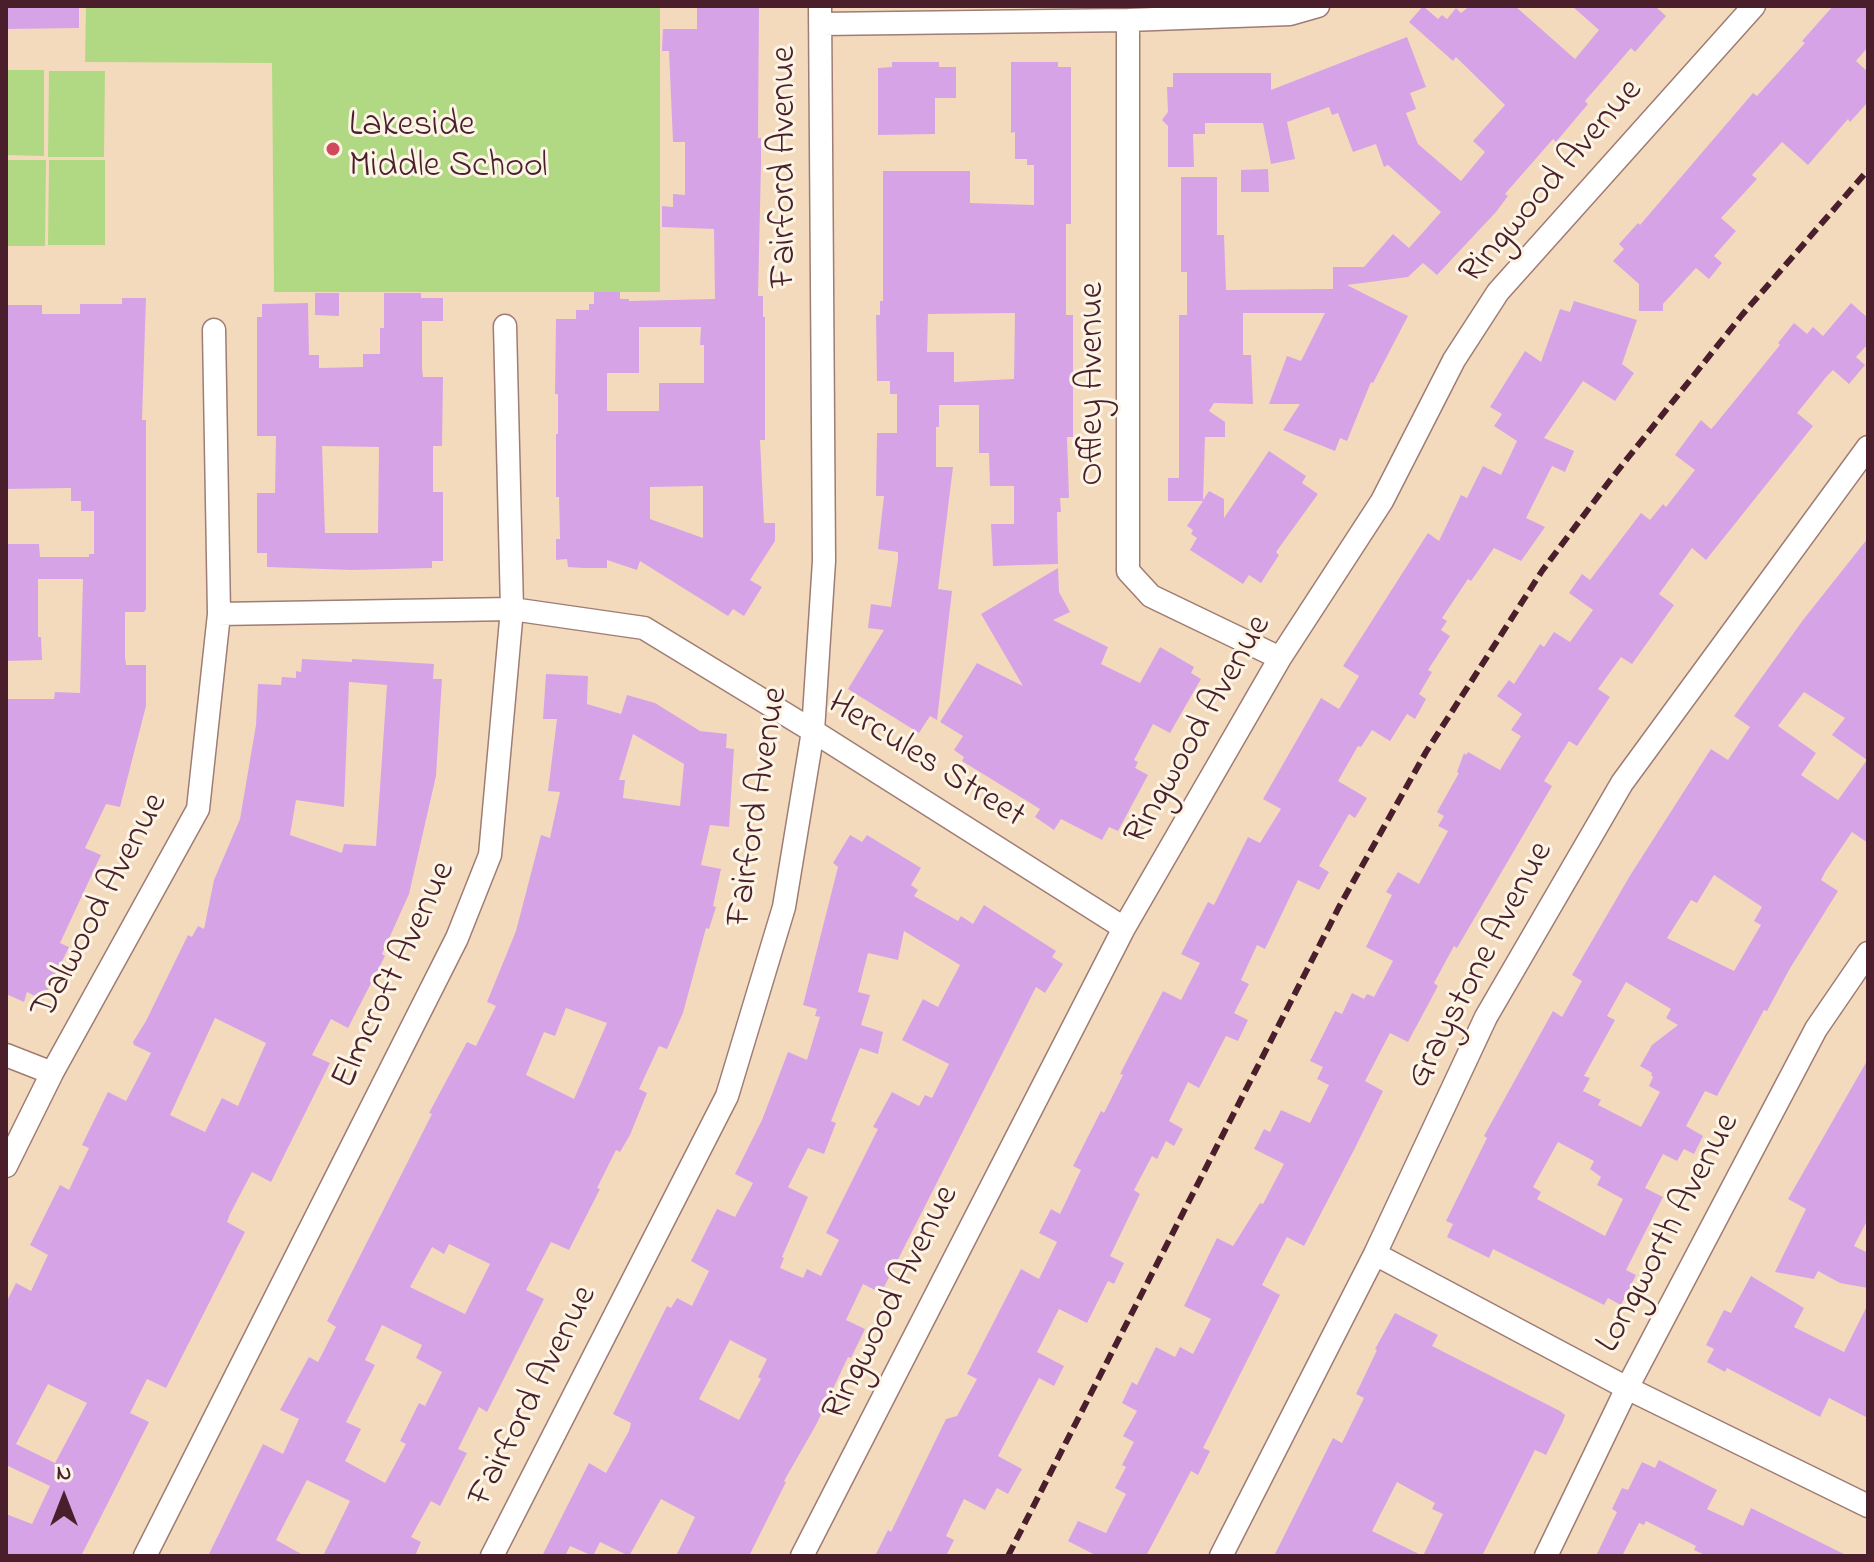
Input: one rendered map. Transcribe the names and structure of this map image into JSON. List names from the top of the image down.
{
  "streets": {
    "street": [
      "Fairford Avenue",
      "Ringwood Avenue",
      "Offley Avenue",
      "Hercules Street",
      "Dalwood Avenue",
      "Graystone Avenue",
      "Elmcroft Avenue",
      "Longworth Avenue"
    ]
  },
  "crossings": [
    ["Fairford Avenue", "Hercules Street"],
    ["Ringwood Avenue", "Offley Avenue"],
    ["Ringwood Avenue", "Hercules Street"],
    ["Hercules Street", "Dalwood Avenue"],
    ["Hercules Street", "Elmcroft Avenue"]
  ],
  "places": ["Lakeside Middle School"],
  "north": "top"
}
